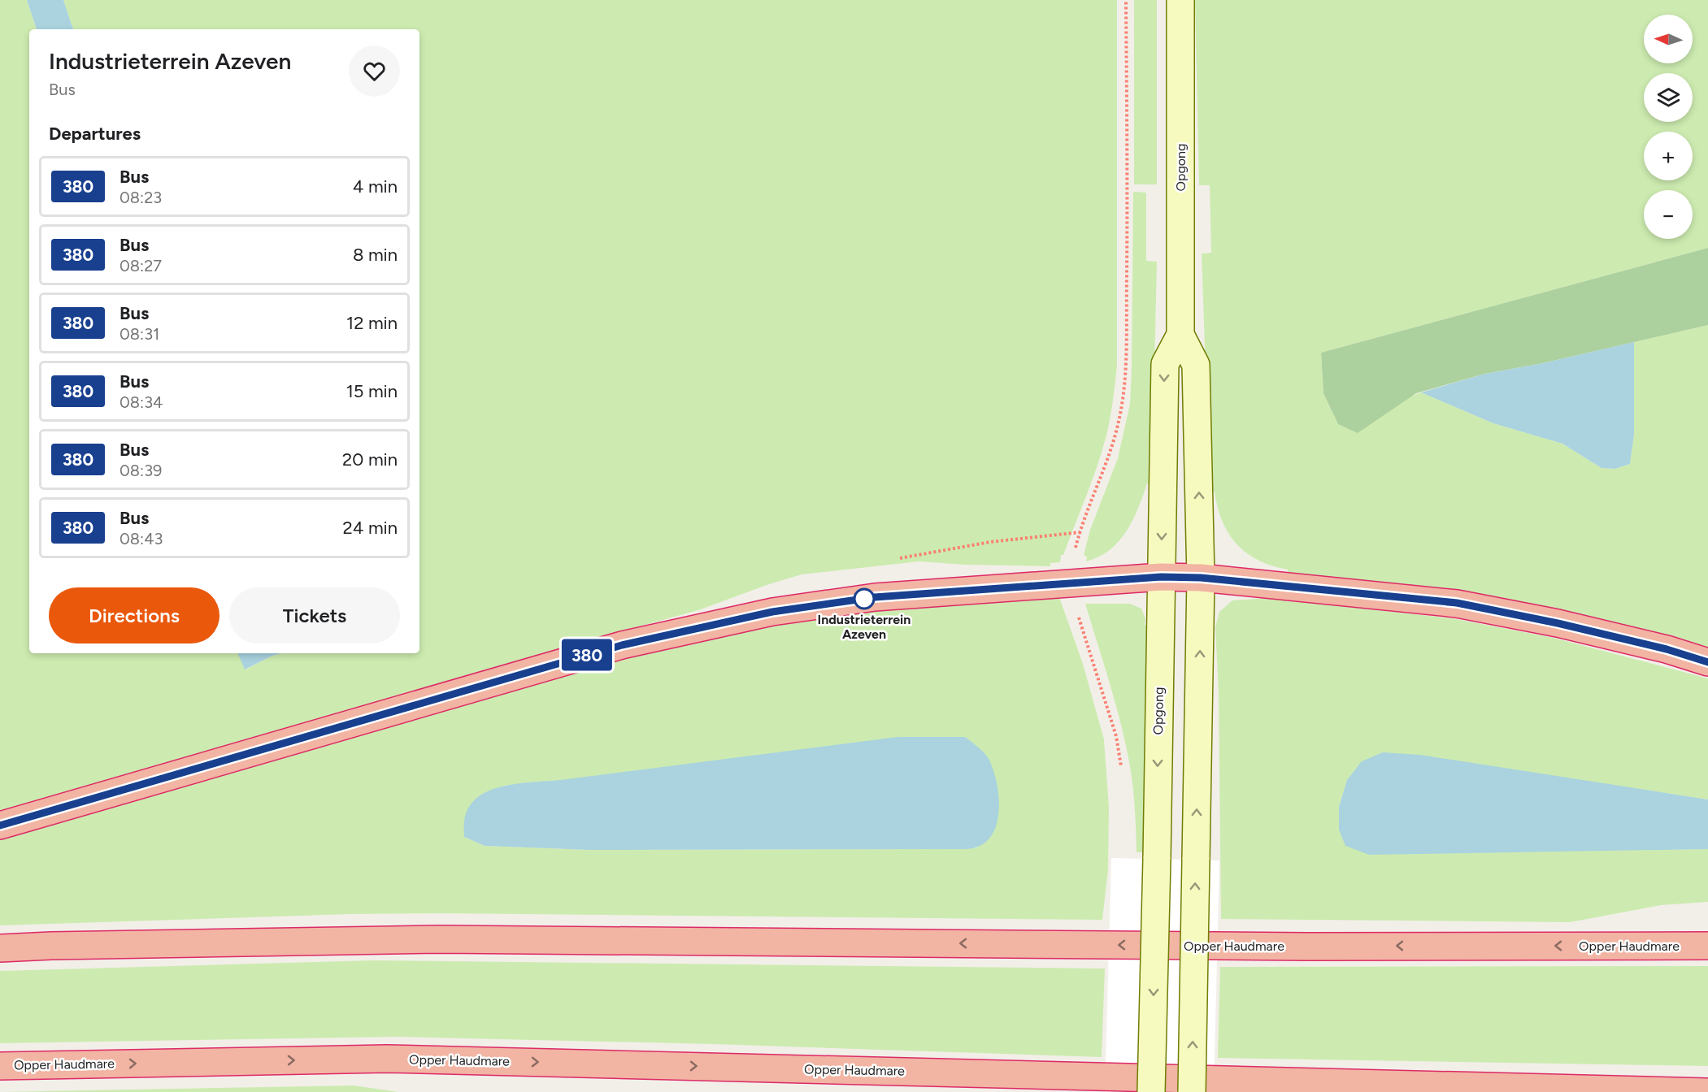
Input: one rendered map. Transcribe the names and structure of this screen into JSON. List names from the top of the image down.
{
  "streets": {
    "highway": ["Opper Haudmare"],
    "main road": ["Opgong"]
  },
  "places": ["Industrieterrein Azeven"],
  "lines": ["bus line 380"],
  "north": "left",
  "page": {
    "on_map": "380",
    "map_buttons": ["+", "−"],
    "heading": [
      ["Industrieterrein Azeven", "Bus"],
      "Departures"
    ],
    "list": [
      {
        "mark": "380",
        "name": "Bus",
        "note": "08:23",
        "value": "4 min"
      },
      {
        "mark": "380",
        "name": "Bus",
        "note": "08:27",
        "value": "8 min"
      },
      {
        "mark": "380",
        "name": "Bus",
        "note": "08:31",
        "value": "12 min"
      },
      {
        "mark": "380",
        "name": "Bus",
        "note": "08:34",
        "value": "15 min"
      },
      {
        "mark": "380",
        "name": "Bus",
        "note": "08:39",
        "value": "20 min"
      },
      {
        "mark": "380",
        "name": "Bus",
        "note": "08:43",
        "value": "24 min"
      }
    ],
    "buttons": ["Directions", "Tickets"]
  }
}
